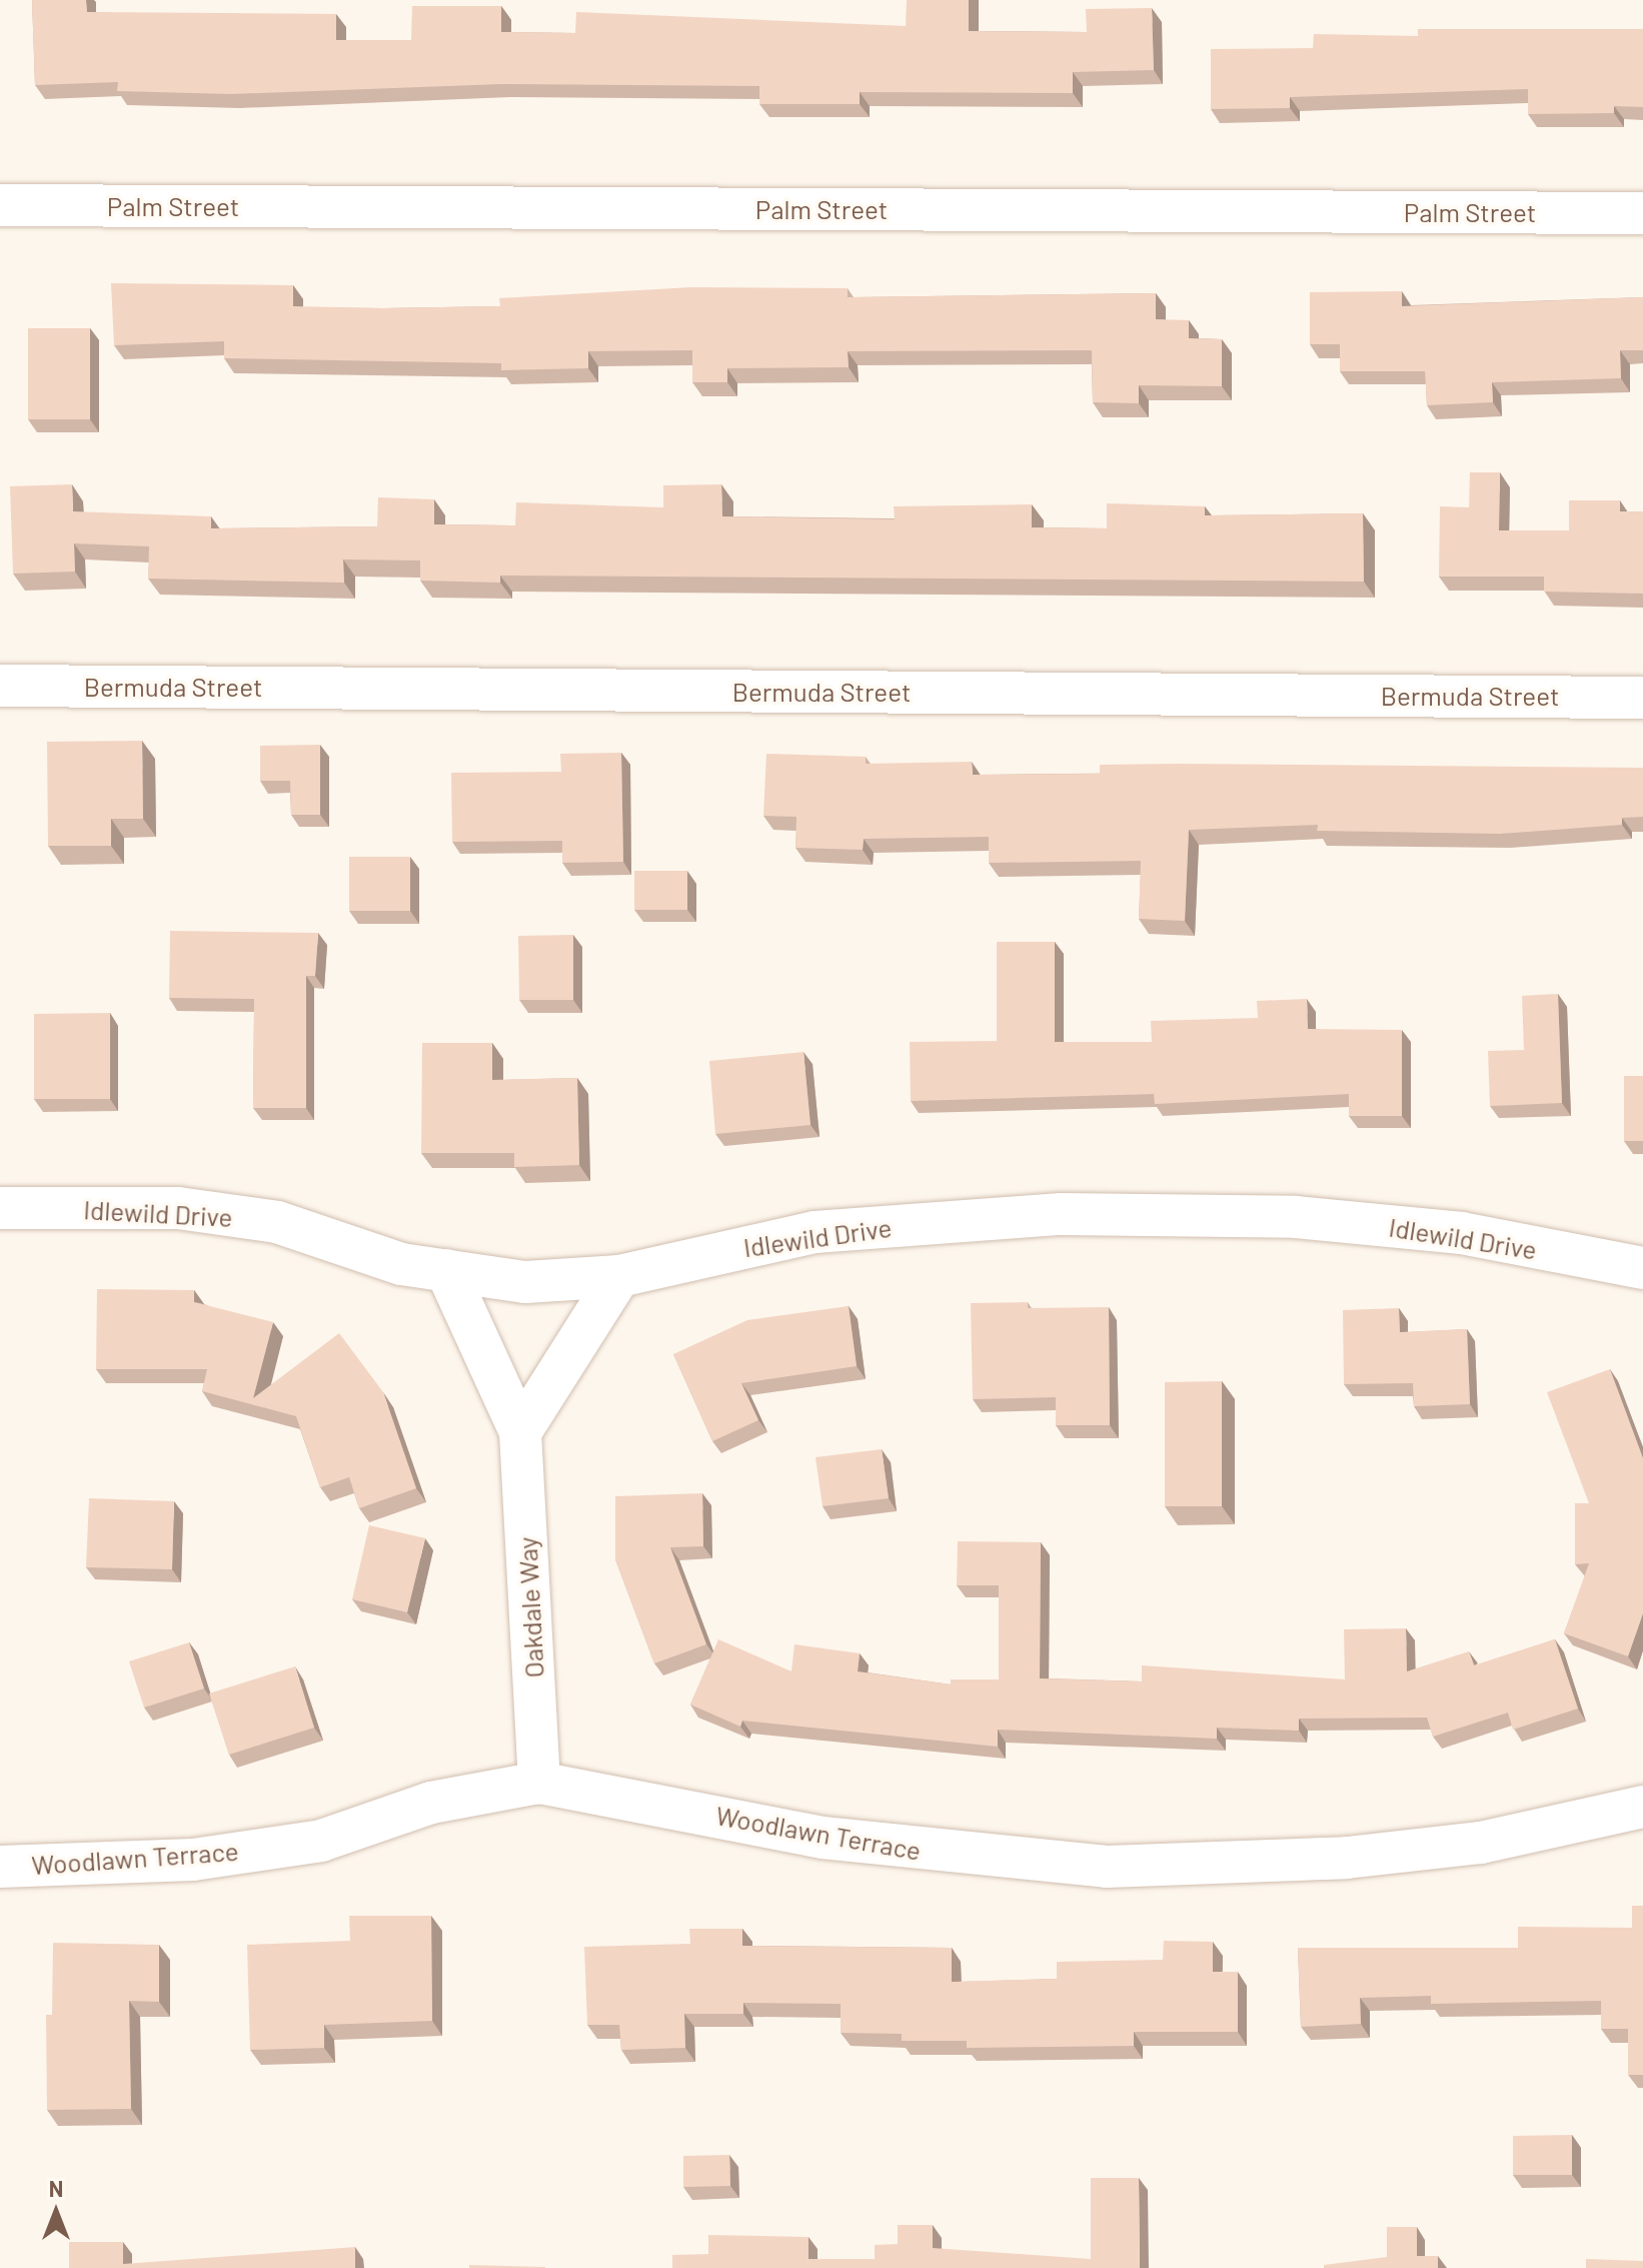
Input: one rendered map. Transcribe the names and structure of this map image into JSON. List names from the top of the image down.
{
  "streets": {
    "street": [
      "Palm Street",
      "Bermuda Street",
      "Idlewild Drive",
      "Oakdale Way",
      "Woodlawn Terrace"
    ]
  },
  "crossings": [
    ["Idlewild Drive", "Oakdale Way"],
    ["Oakdale Way", "Woodlawn Terrace"]
  ],
  "north": "top"
}
